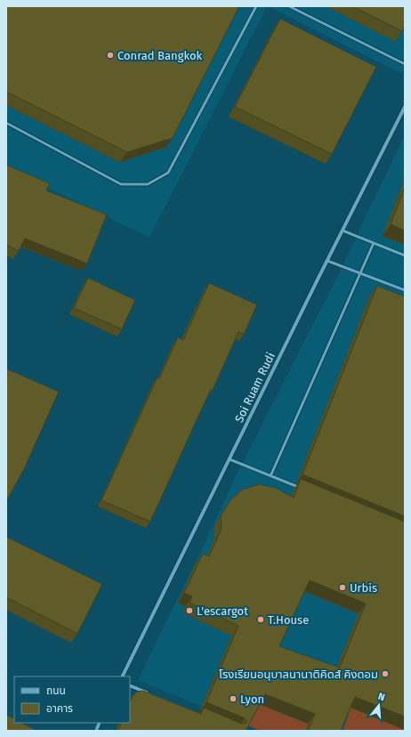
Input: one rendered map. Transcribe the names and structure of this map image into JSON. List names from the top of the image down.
{
  "streets": {
    "street": ["Soi Ruam Rudi"]
  },
  "places": [
    "Conrad Bangkok",
    "Urbis",
    "L'escargot",
    "T.House",
    "โรงเรียนอนุบาลนานาติคิดส์ คิงดอม",
    "Lyon"
  ],
  "legend": ["ถนน", "อาคาร"],
  "north": "top"
}
